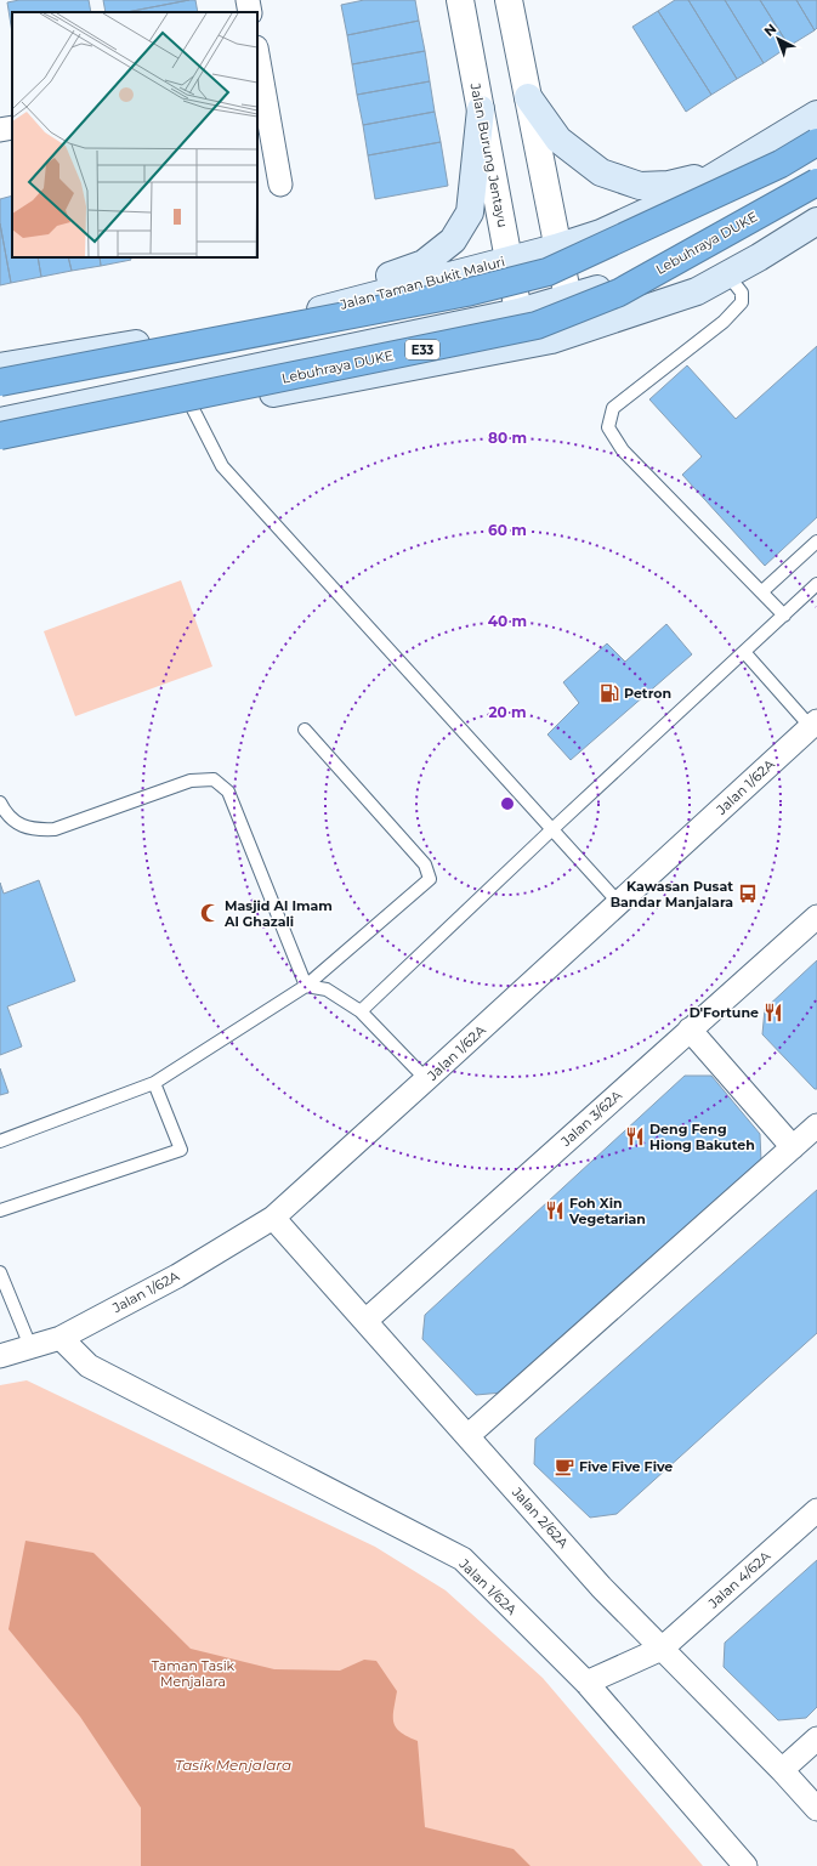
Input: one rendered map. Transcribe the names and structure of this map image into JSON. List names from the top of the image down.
{
  "streets": {
    "highway": ["Lebuhraya DUKE", "E33"],
    "main road": ["Jalan Taman Bukit Maluri"],
    "street": [
      "Jalan Burung Jentayu",
      "Jalan 1/62A",
      "Jalan 3/62A",
      "Jalan 2/62A",
      "Jalan 4/62A"
    ]
  },
  "crossings": [
    ["Jalan Burung Jentayu", "Jalan Taman Bukit Maluri"],
    ["Jalan 1/62A", "Jalan 2/62A"],
    ["Jalan 1/62A", "Jalan 4/62A"],
    ["Jalan 3/62A", "Jalan 2/62A"],
    ["Jalan 2/62A", "Jalan 4/62A"]
  ],
  "water": ["Tasik Menjalara"],
  "parks": ["Taman Tasik Menjalara"],
  "places": {
    "fuel station": ["Petron"],
    "bus stop": ["Kawasan Pusat Bandar Manjalara"],
    "mosque": ["Masjid Al Imam Al Ghazali"],
    "restaurant": ["D'Fortune", "Deng Feng Hiong Bakuteh", "Foh Xin Vegetarian"],
    "cafe": ["Five Five Five"]
  },
  "north": "top left",
  "rings": [
    "80 m",
    "60 m",
    "40 m",
    "20 m"
  ]
}
